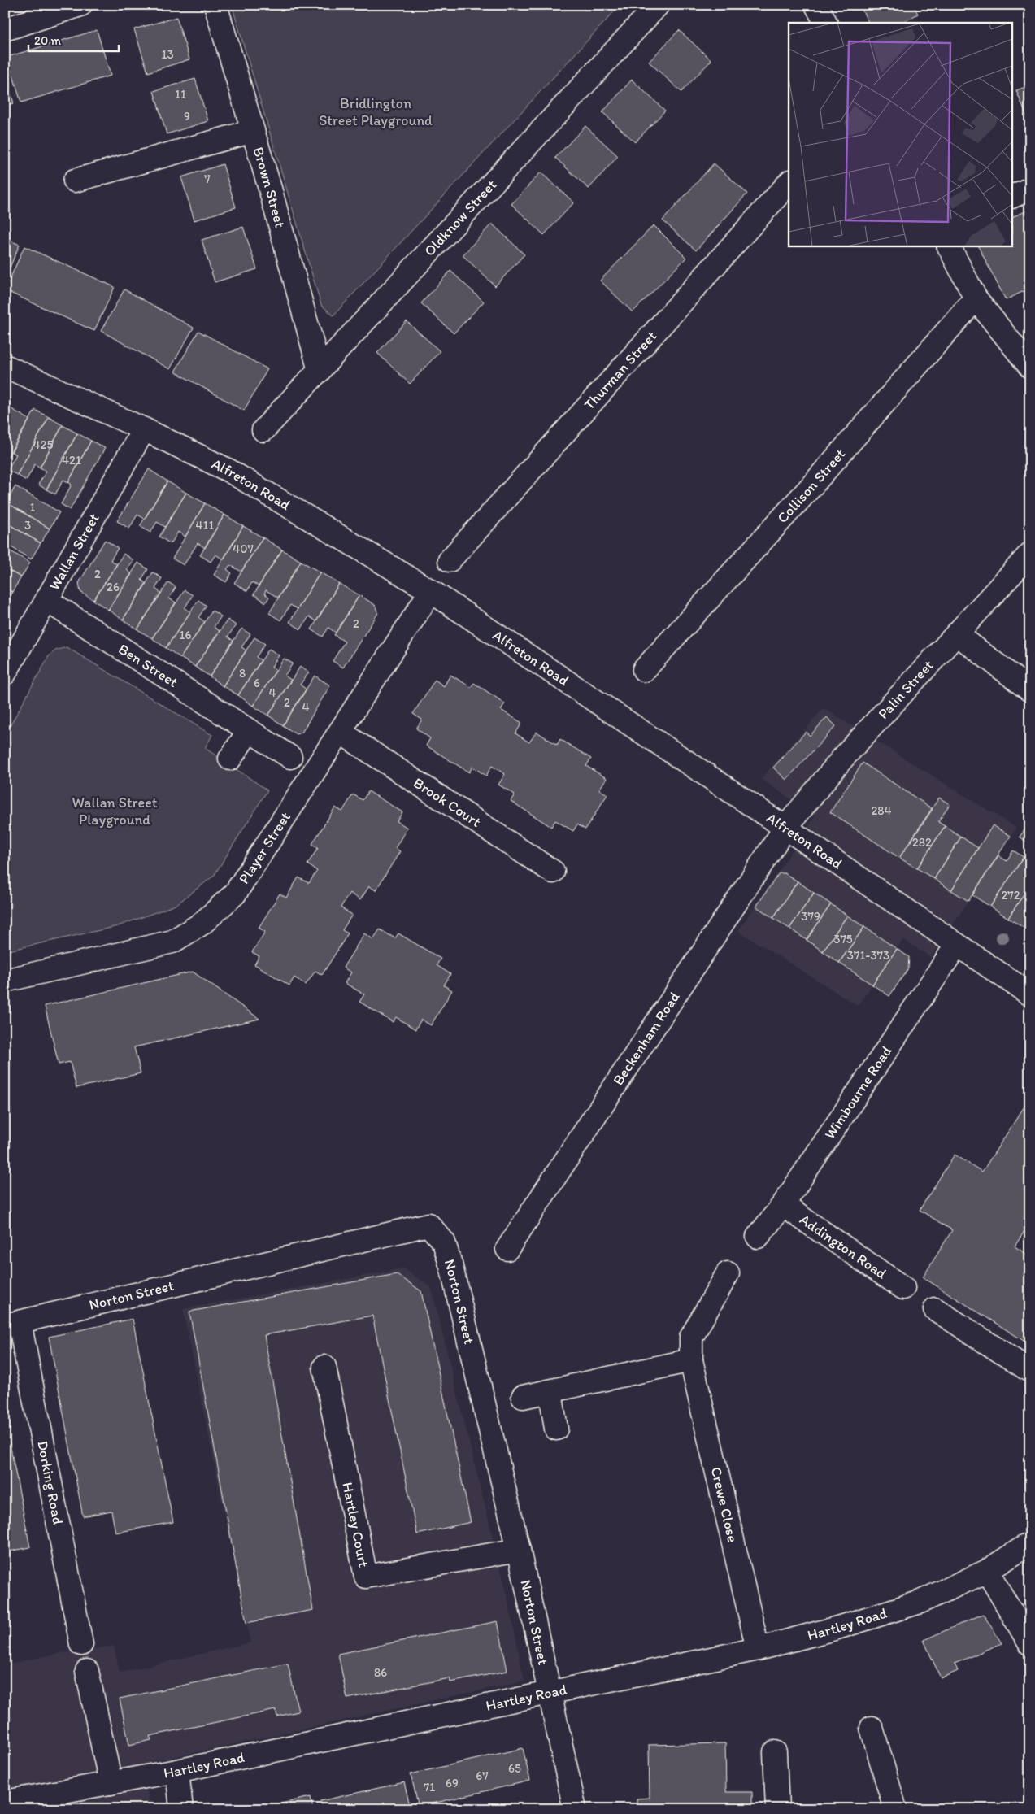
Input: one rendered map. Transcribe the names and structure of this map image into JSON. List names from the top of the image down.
{
  "streets": {
    "street": [
      "Brown Street",
      "Oldknow Street",
      "Thurman Street",
      "Alfreton Road",
      "Collison Street",
      "Wallan Street",
      "Ben Street",
      "Palin Street",
      "Brook Court",
      "Player Street",
      "Beckenham Road",
      "Wimbourne Road",
      "Addington Road",
      "Norton Street",
      "Dorking Road",
      "Crewe Close",
      "Hartley Court",
      "Hartley Road"
    ]
  },
  "crossings": [
    ["Brown Street", "Oldknow Street"],
    ["Alfreton Road", "Wallan Street"],
    ["Alfreton Road", "Palin Street"],
    ["Alfreton Road", "Player Street"],
    ["Alfreton Road", "Beckenham Road"],
    ["Alfreton Road", "Wimbourne Road"],
    ["Wallan Street", "Ben Street"],
    ["Palin Street", "Beckenham Road"],
    ["Brook Court", "Player Street"],
    ["Wimbourne Road", "Addington Road"],
    ["Norton Street", "Dorking Road"],
    ["Norton Street", "Hartley Court"],
    ["Norton Street", "Hartley Road"],
    ["Crewe Close", "Hartley Road"]
  ],
  "parks": ["Bridlington Street Playground", "Wallan Street Playground"],
  "house_numbers": [
    "13",
    "11",
    "9",
    "7",
    "425",
    "421",
    "1",
    "3",
    "411",
    "407",
    "2",
    "26",
    "2",
    "16",
    "8",
    "6",
    "4",
    "2",
    "4",
    "284",
    "282",
    "272",
    "379",
    "375",
    "371-373",
    "86",
    "65",
    "67",
    "69",
    "71"
  ],
  "scale_bar": "20 m"
}
